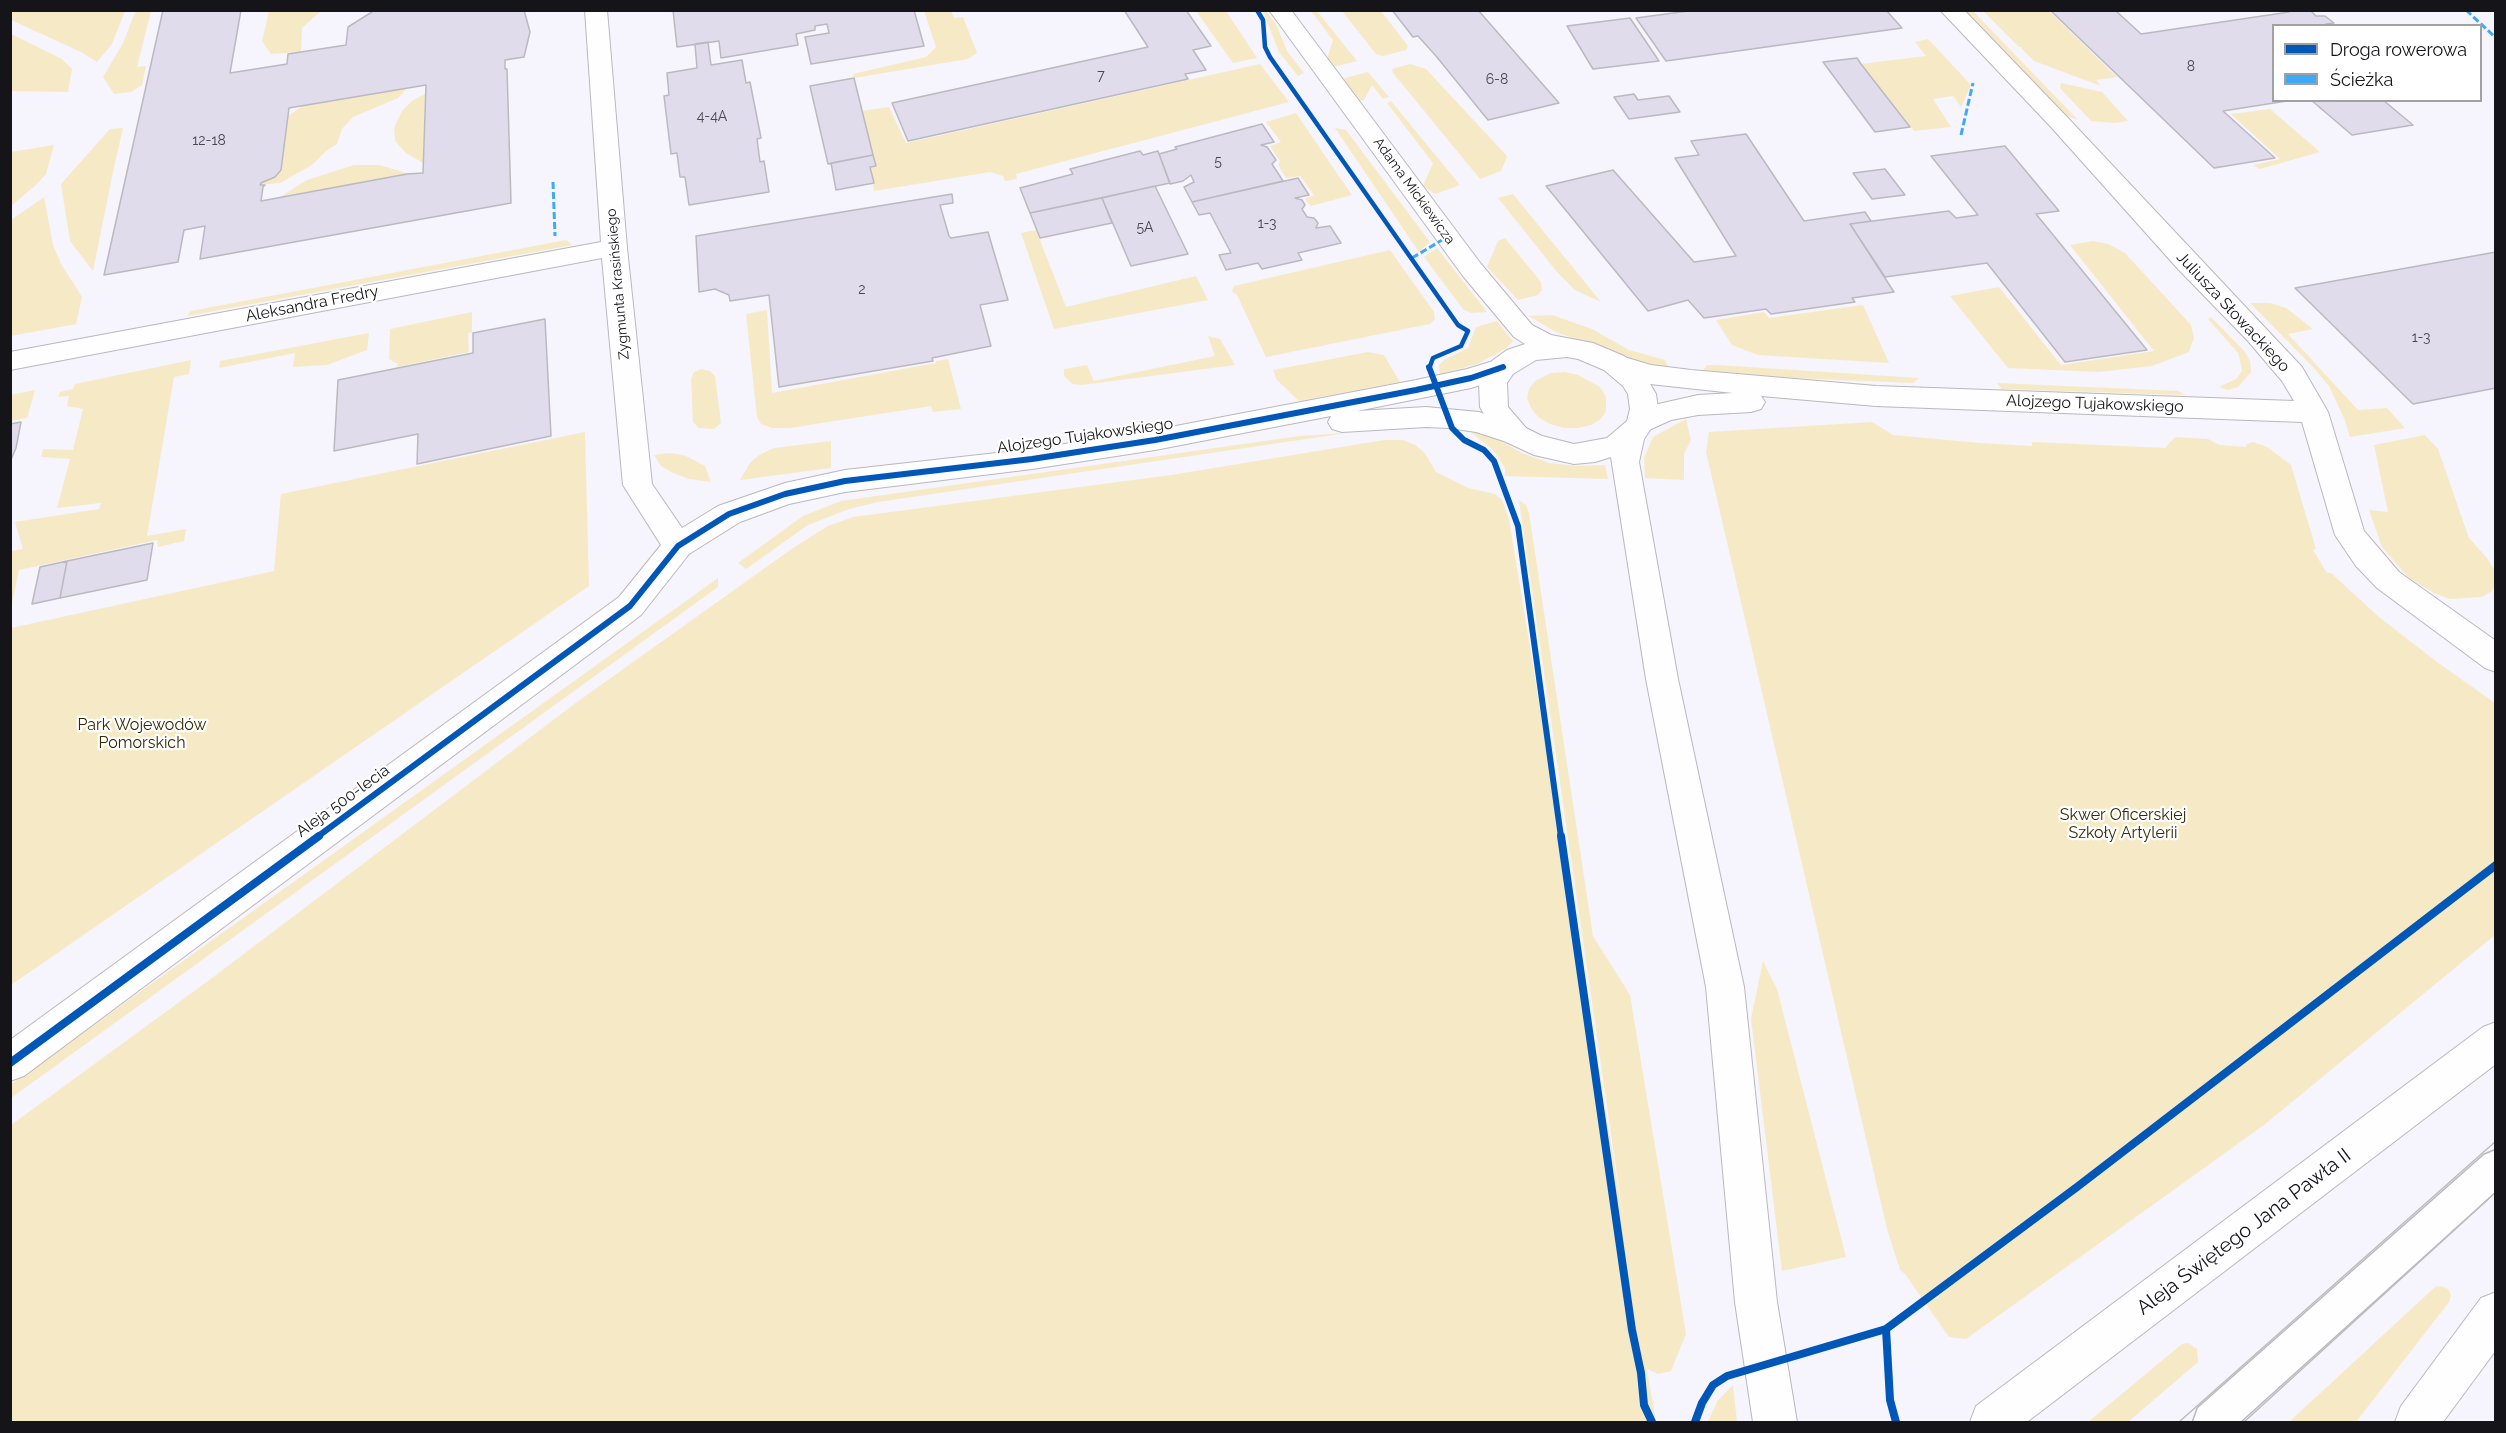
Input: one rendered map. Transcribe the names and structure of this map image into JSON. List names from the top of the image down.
{
  "streets": {
    "street": [
      "Adama Mickiewicza",
      "Zygmunta Krasińskiego",
      "Aleksandra Fredry",
      "Juliusza Słowackiego",
      "Alojzego Tujakowskiego",
      "Aleja 500-lecia",
      "Aleja Świętego Jana Pawła II"
    ]
  },
  "crossings": [
    ["Adama Mickiewicza", "Alojzego Tujakowskiego"],
    ["Zygmunta Krasińskiego", "Aleksandra Fredry"],
    ["Zygmunta Krasińskiego", "Alojzego Tujakowskiego"],
    ["Zygmunta Krasińskiego", "Aleja 500-lecia"],
    ["Juliusza Słowackiego", "Alojzego Tujakowskiego"],
    ["Alojzego Tujakowskiego", "Aleja 500-lecia"]
  ],
  "parks": ["Park Wojewodów Pomorskich", "Skwer Oficerskiej Szkoły Artylerii"],
  "house_numbers": [
    "8",
    "7",
    "6-8",
    "4-4A",
    "12-18",
    "5",
    "1-3",
    "5A",
    "2",
    "1-3"
  ],
  "legend": ["Droga rowerowa", "Ścieżka"]
}
